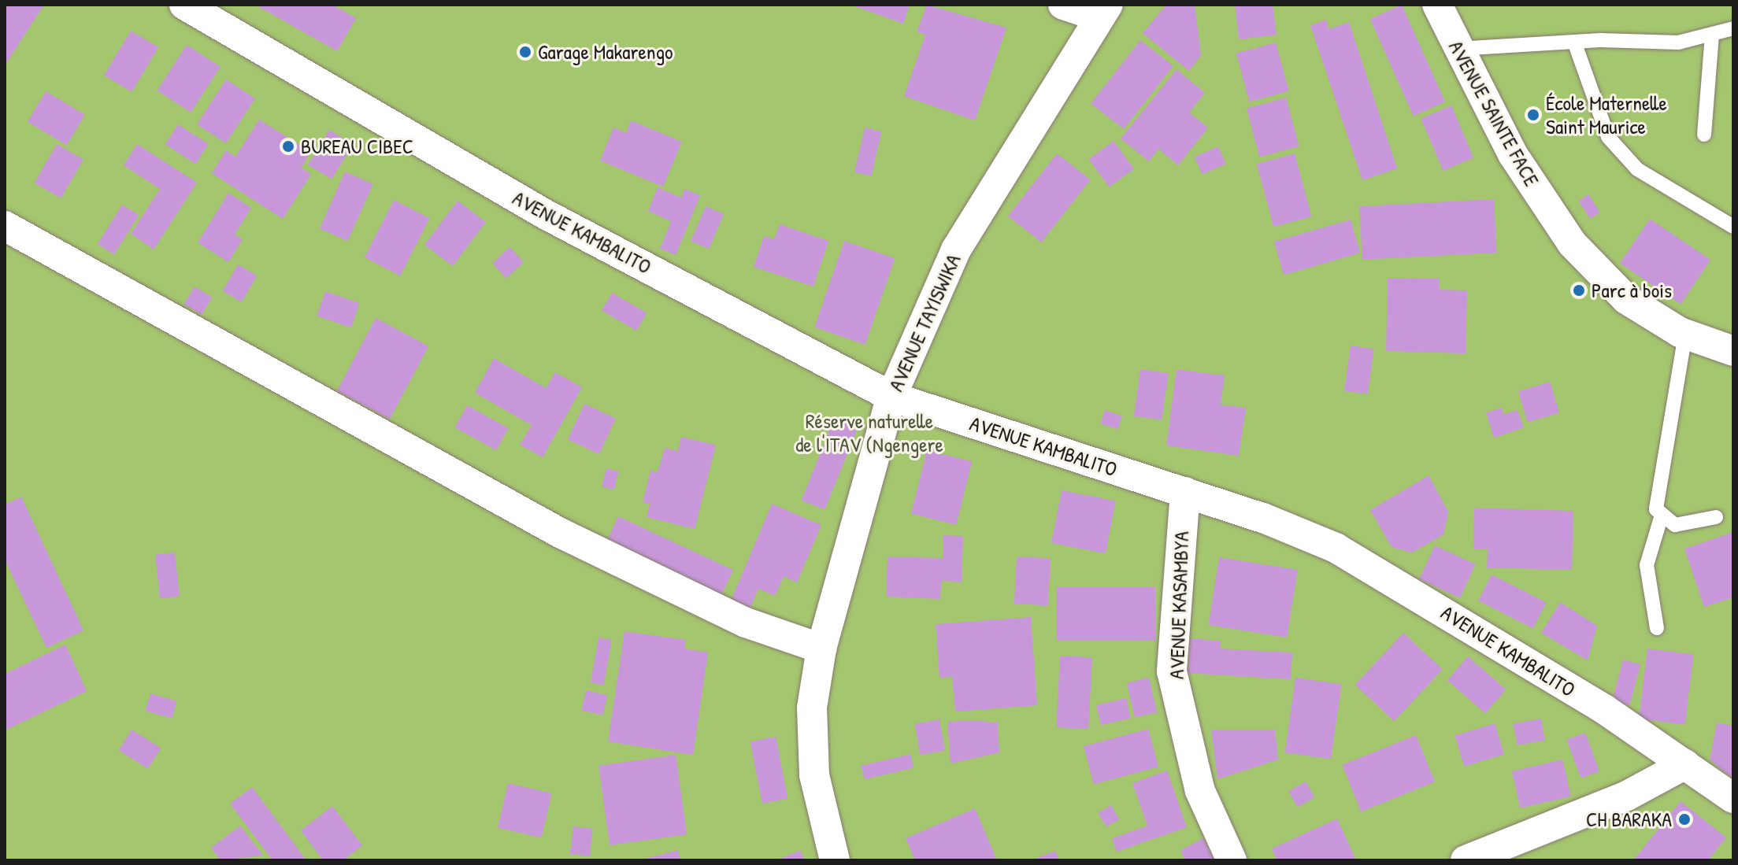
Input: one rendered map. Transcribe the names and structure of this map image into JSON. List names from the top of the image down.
{
  "streets": {
    "street": [
      "AVENUE SAINTE FACE",
      "AVENUE KAMBALITO",
      "AVENUE TAYISWIKA",
      "AVENUE KASAMBYA"
    ]
  },
  "crossings": [
    ["AVENUE KAMBALITO", "AVENUE TAYISWIKA"],
    ["AVENUE KAMBALITO", "AVENUE KASAMBYA"]
  ],
  "parks": ["Réserve naturelle de l'ITAV (Ngengere"],
  "places": [
    "Garage Makarengo",
    "École Maternelle Saint Maurice",
    "BUREAU CIBEC",
    "Parc à bois",
    "CH BARAKA"
  ]
}
